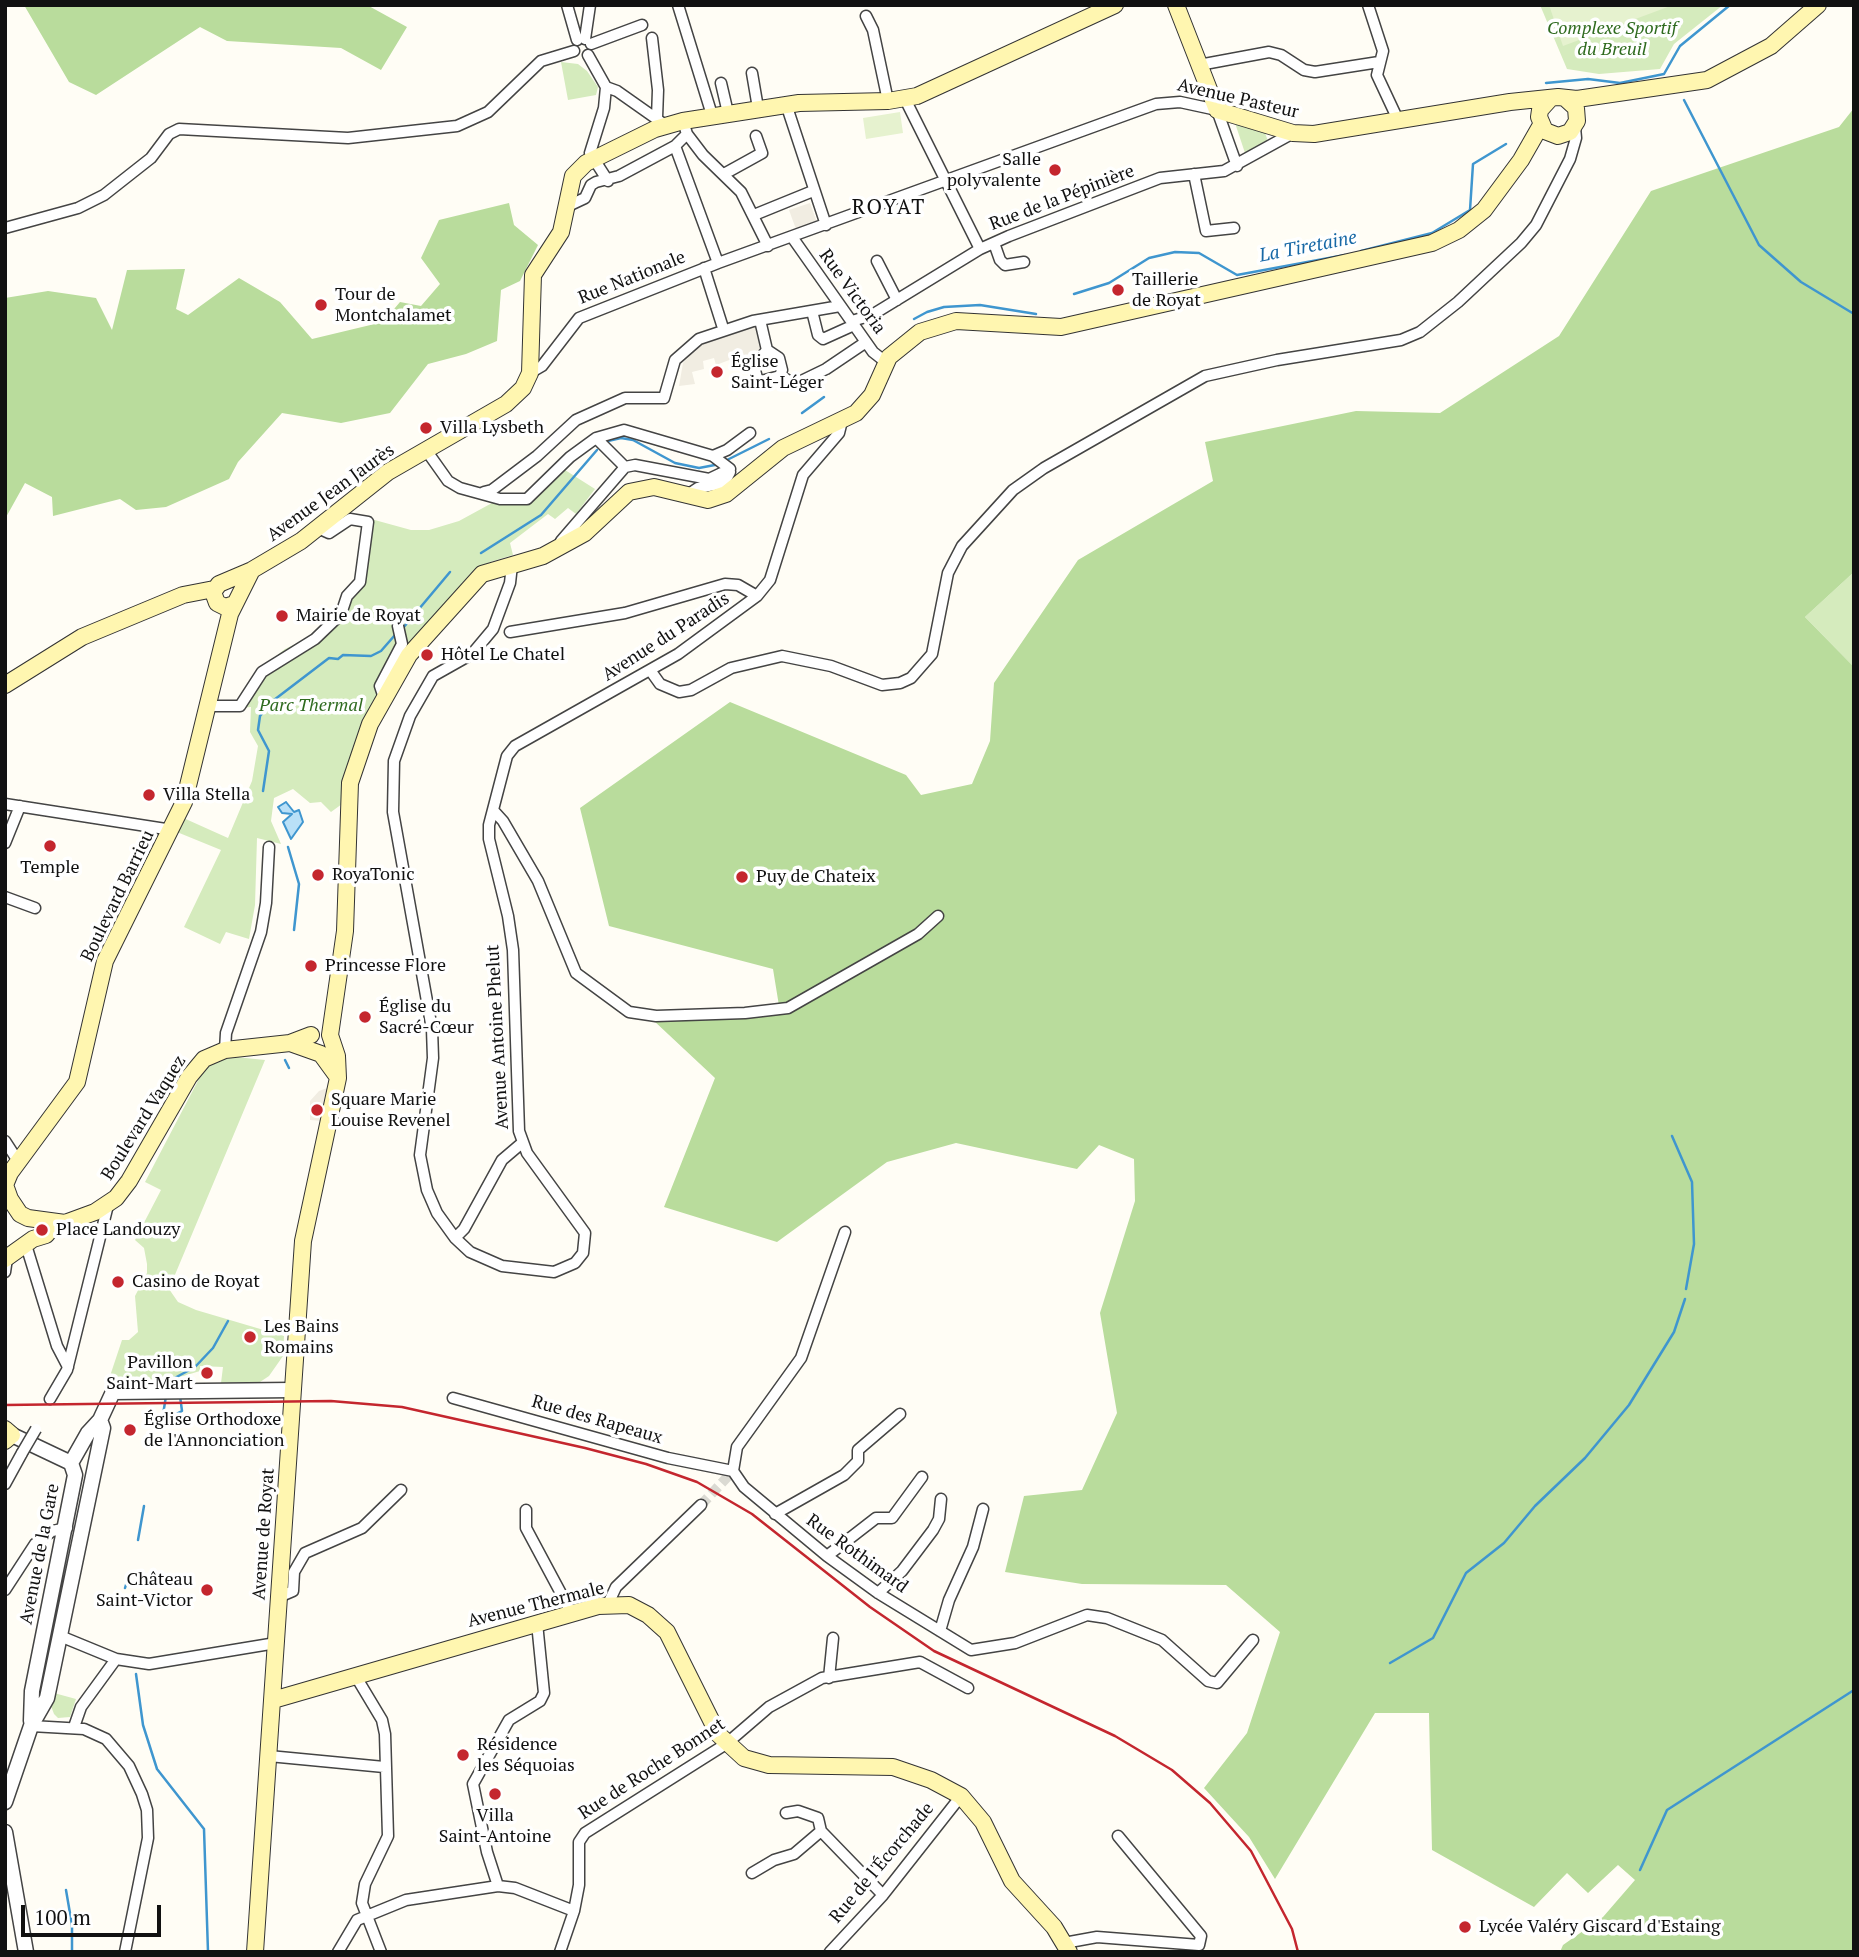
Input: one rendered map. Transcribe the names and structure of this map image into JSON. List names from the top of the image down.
{
  "streets": {
    "main road": [
      "Avenue Pasteur",
      "Avenue Jean Jaurès",
      "Boulevard Barrieu",
      "Boulevard Vaquez",
      "Avenue de Royat",
      "Avenue Thermale"
    ],
    "street": [
      "Rue de la Pépinière",
      "Rue Nationale",
      "Rue Victoria",
      "Avenue du Paradis",
      "Avenue Antoine Phelut",
      "Rue des Rapeaux",
      "Avenue de la Gare",
      "Rue Rothimard",
      "Rue de Roche Bonnet",
      "Rue de l'Écorchade"
    ]
  },
  "crossings": [
    ["Avenue Pasteur", "Rue de la Pépinière"],
    ["Avenue Pasteur", "Rue Nationale"],
    ["Avenue Pasteur", "Rue Victoria"],
    ["Rue de la Pépinière", "Rue Victoria"],
    ["Rue Nationale", "Rue Victoria"],
    ["Rue Nationale", "Avenue Jean Jaurès"],
    ["Avenue Jean Jaurès", "Boulevard Barrieu"],
    ["Avenue du Paradis", "Avenue Antoine Phelut"],
    ["Boulevard Vaquez", "Avenue de Royat"],
    ["Rue des Rapeaux", "Rue Rothimard"],
    ["Avenue de Royat", "Avenue Thermale"],
    ["Avenue Thermale", "Rue de Roche Bonnet"],
    ["Avenue Thermale", "Rue de l'Écorchade"]
  ],
  "districts": ["ROYAT"],
  "water": ["La Tiretaine"],
  "parks": ["Complexe Sportif du Breuil", "Parc Thermal"],
  "places": [
    "Salle polyvalente",
    "Taillerie de Royat",
    "Tour de Montchalamet",
    "Église Saint-Léger",
    "Villa Lysbeth",
    "Mairie de Royat",
    "Hôtel Le Chatel",
    "Villa Stella",
    "Temple",
    "RoyaTonic",
    "Puy de Chateix",
    "Princesse Flore",
    "Église du Sacré-Cœur",
    "Square Marie Louise Revenel",
    "Place Landouzy",
    "Casino de Royat",
    "Les Bains Romains",
    "Pavillon Saint-Mart",
    "Église Orthodoxe de l'Annonciation",
    "Château Saint-Victor",
    "Résidence les Séquoias",
    "Villa Saint-Antoine",
    "Lycée Valéry Giscard d'Estaing"
  ],
  "scale_bar": "100 m"
}
